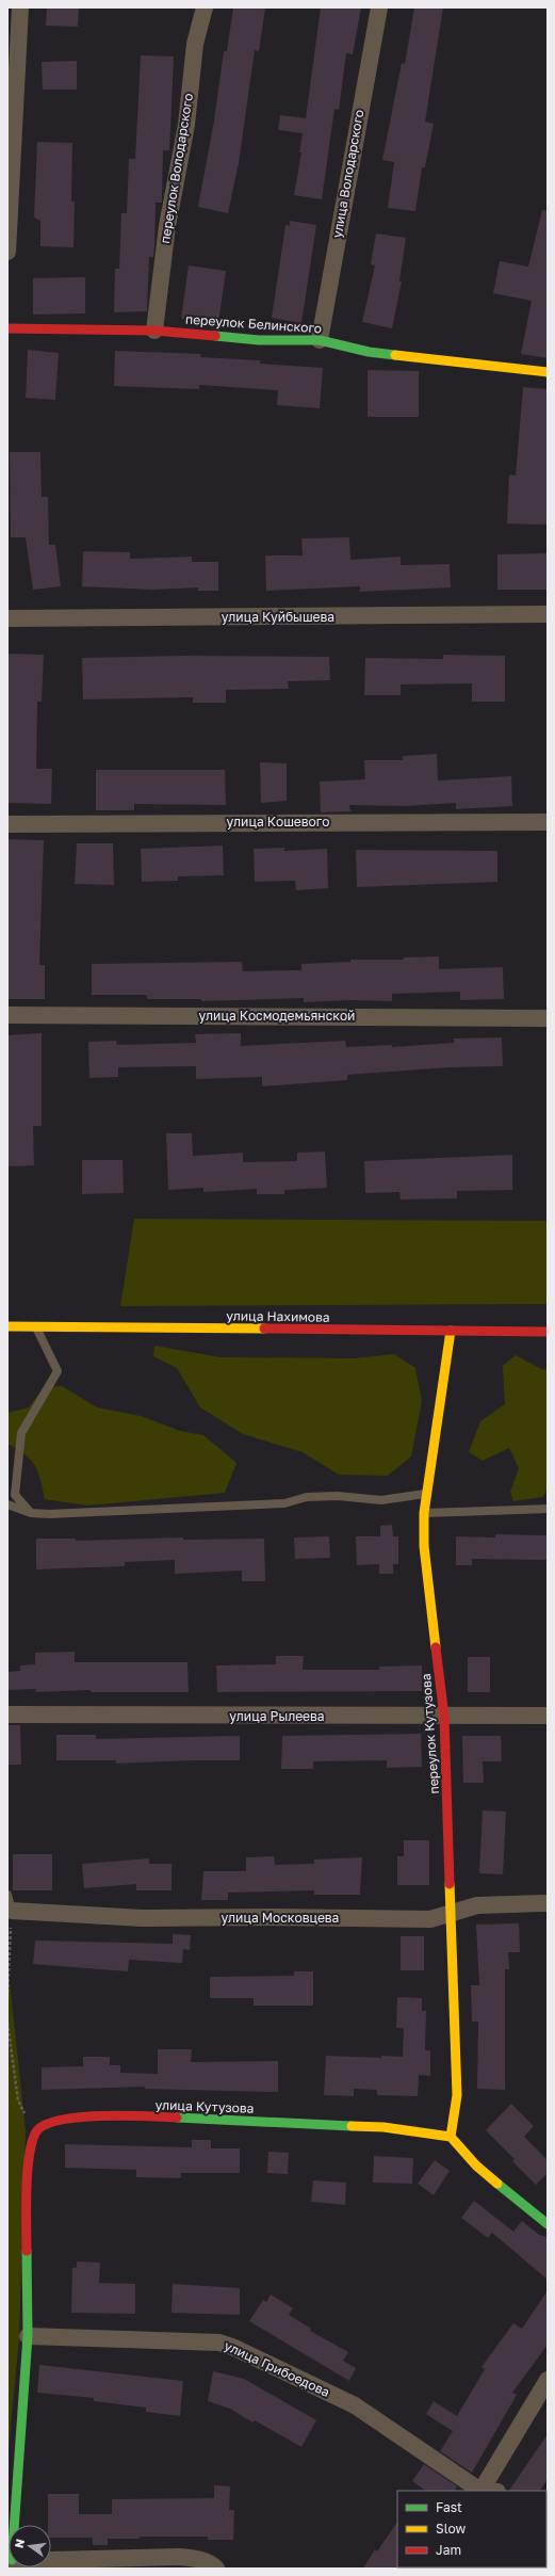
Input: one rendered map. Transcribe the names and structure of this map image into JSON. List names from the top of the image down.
{
  "streets": {
    "street": [
      "переулок Володарского",
      "улица Володарского",
      "переулок Белинского",
      "улица Куйбышева",
      "улица Кошевого",
      "улица Космодемьянской",
      "улица Нахимова",
      "улица Рылеева",
      "переулок Кутузова",
      "улица Московцева",
      "улица Кутузова",
      "улица Грибоедова"
    ]
  },
  "crossings": [
    ["переулок Володарского", "переулок Белинского"],
    ["улица Володарского", "переулок Белинского"],
    ["улица Нахимова", "переулок Кутузова"],
    ["улица Рылеева", "переулок Кутузова"],
    ["переулок Кутузова", "улица Московцева"],
    ["переулок Кутузова", "улица Кутузова"]
  ],
  "legend": ["Fast", "Slow", "Jam"],
  "north": "left"
}
